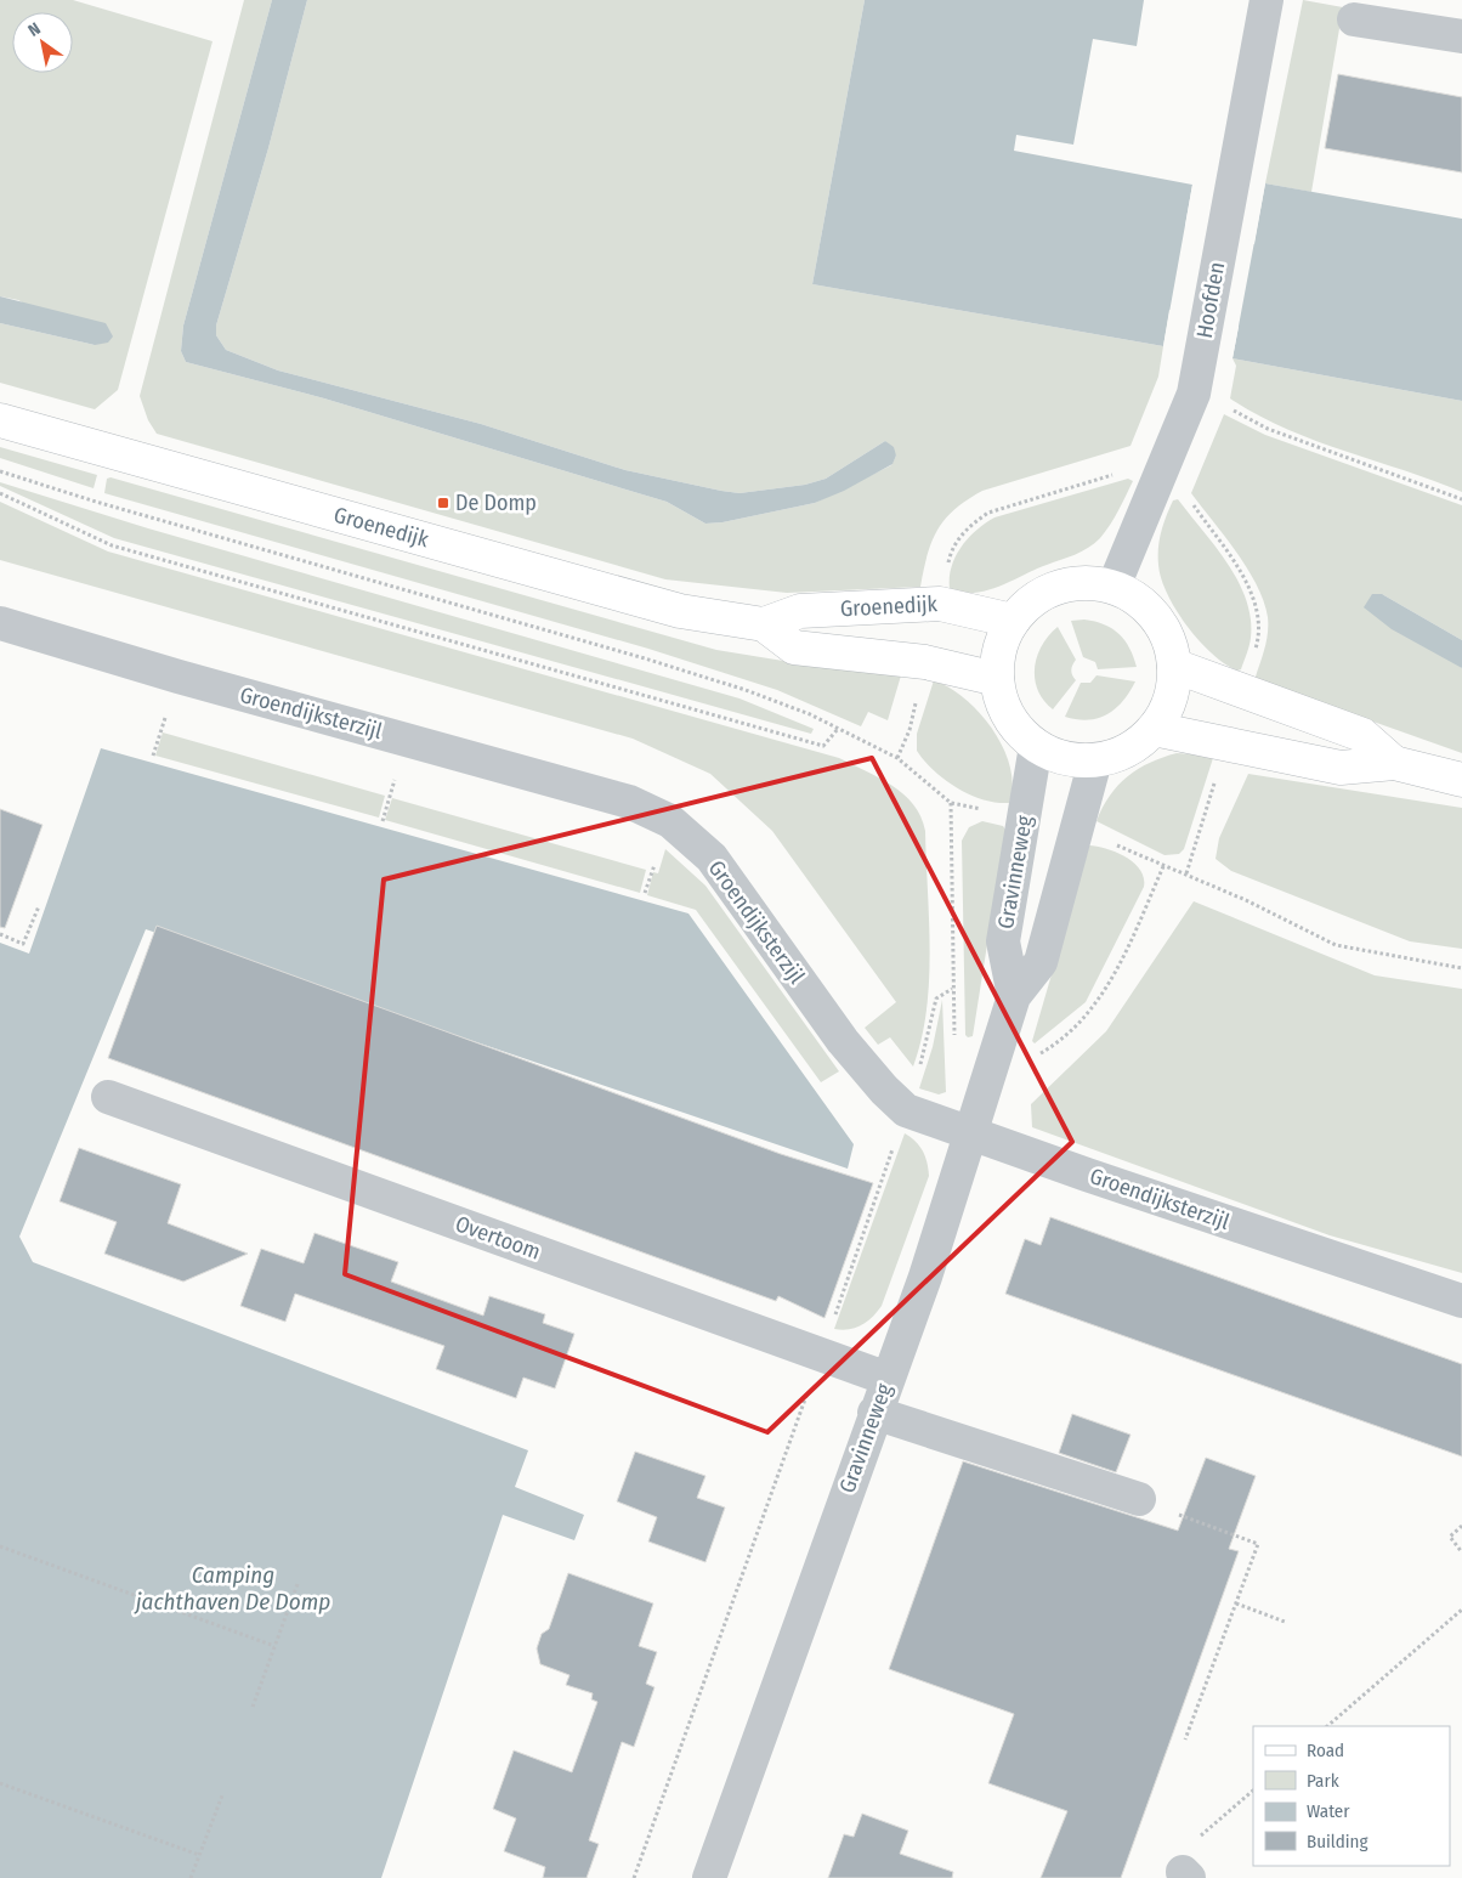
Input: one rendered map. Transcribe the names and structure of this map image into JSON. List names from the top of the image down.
{
  "streets": {
    "main road": ["Groenedijk"],
    "street": [
      "Hoofden",
      "Groendijksterzijl",
      "Gravinneweg",
      "Overtoom"
    ]
  },
  "crossings": [
    ["Hoofden", "Groenedijk"],
    ["Hoofden", "Gravinneweg"],
    ["Groenedijk", "Gravinneweg"],
    ["Groendijksterzijl", "Gravinneweg"],
    ["Gravinneweg", "Overtoom"]
  ],
  "water": ["Camping jachthaven De Domp"],
  "places": {
    "transit": ["De Domp"]
  },
  "legend": [
    "Road",
    "Park",
    "Water",
    "Building"
  ],
  "north": "top left"
}
